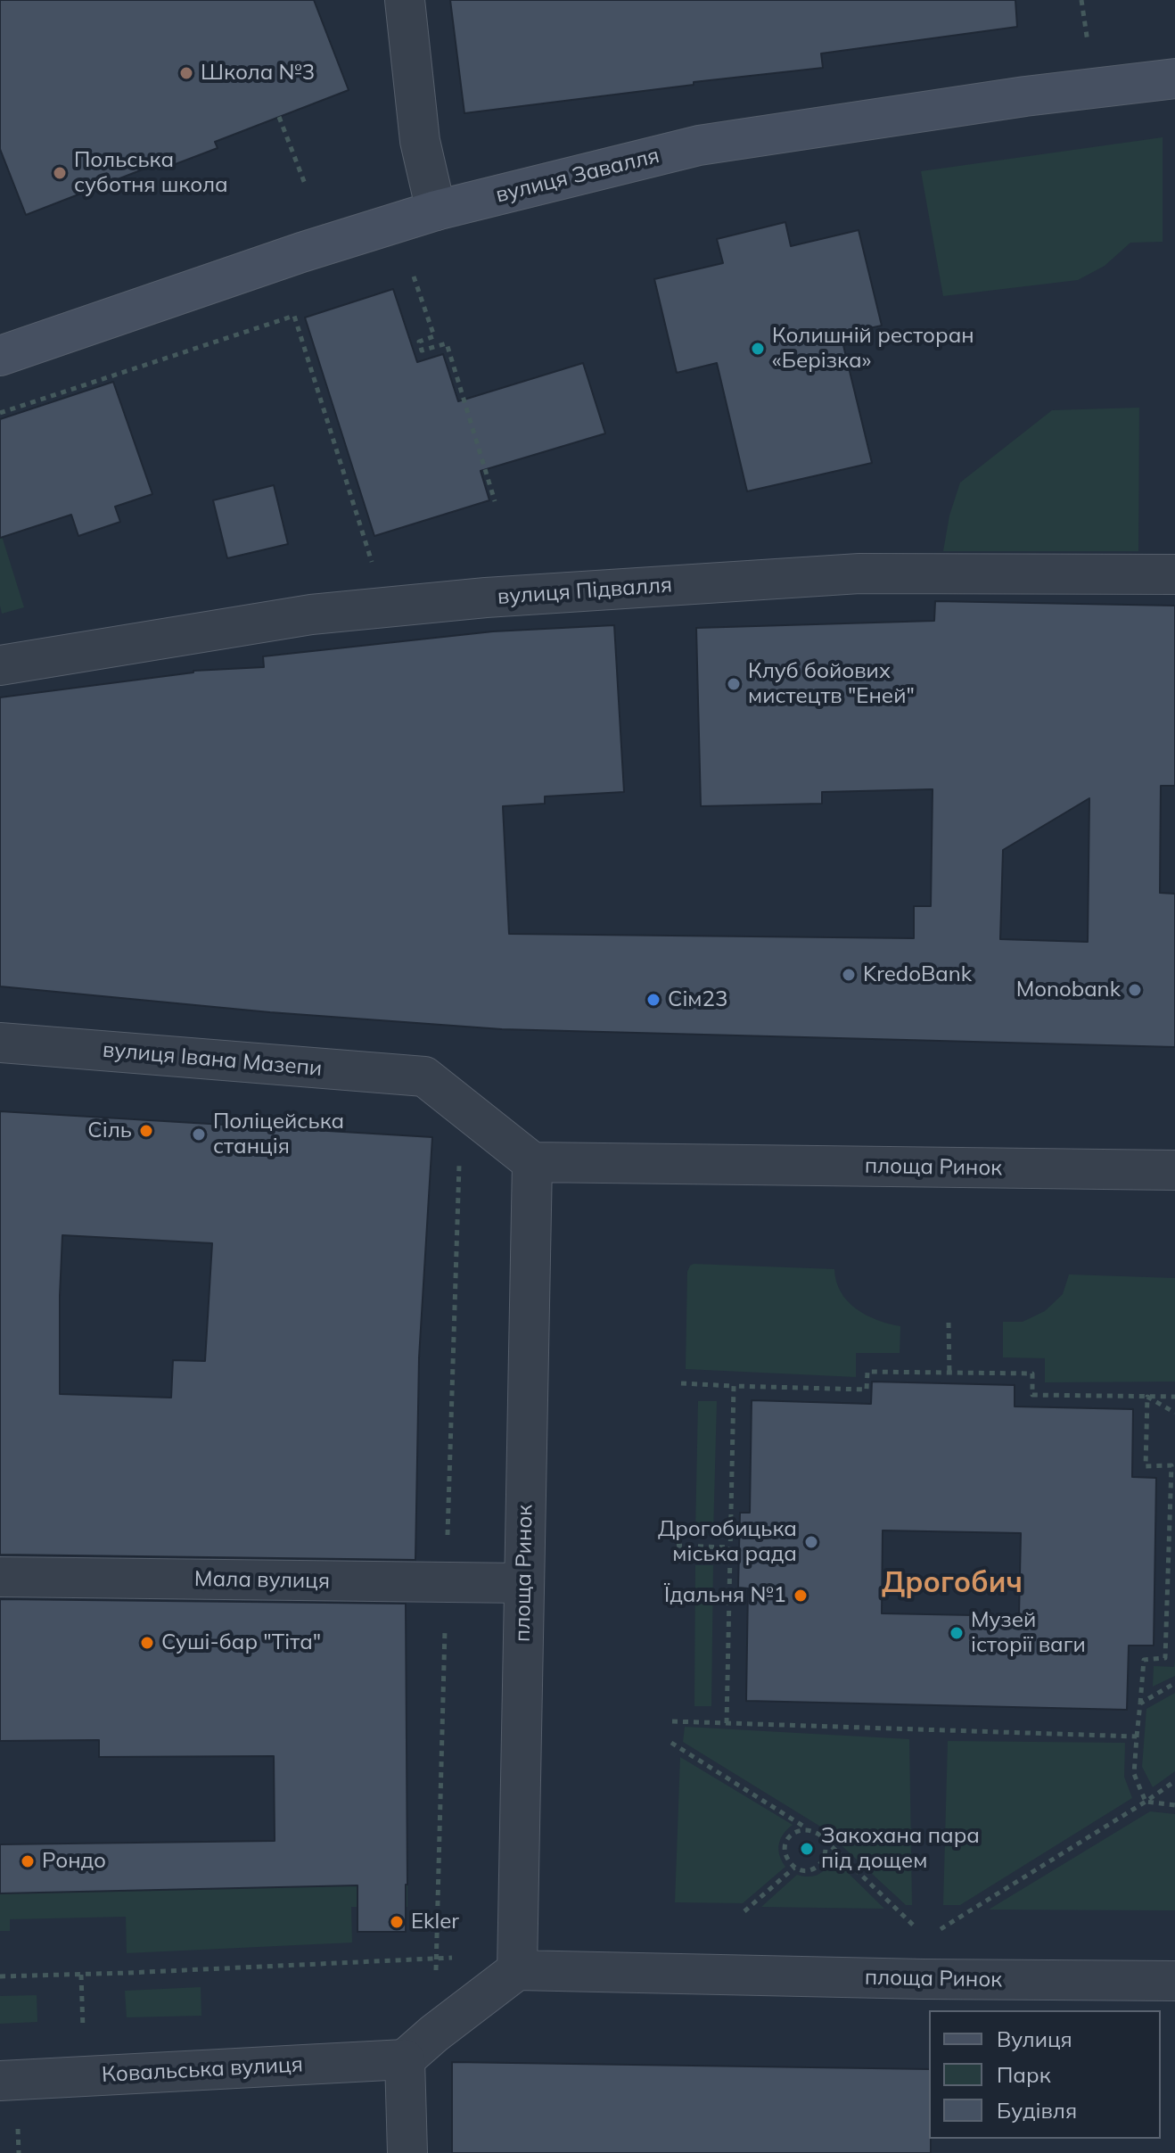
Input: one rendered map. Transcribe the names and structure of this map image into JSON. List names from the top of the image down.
{
  "streets": {
    "main road": ["вулиця Завалля"],
    "street": [
      "вулиця Підвалля",
      "вулиця Івана Мазепи",
      "площа Ринок",
      "Мала вулиця",
      "Ковальська вулиця"
    ]
  },
  "crossings": [
    ["вулиця Івана Мазепи", "площа Ринок"],
    ["площа Ринок", "Мала вулиця"]
  ],
  "districts": ["Дрогобич"],
  "places": [
    "Школа №3",
    "Польська суботня школа",
    "Колишній ресторан «Берізка»",
    "Клуб бойових мистецтв \"Еней\"",
    "KredoBank",
    "Monobank",
    "Сім23",
    "Сіль",
    "Поліцейська станція",
    "Дрогобицька міська рада",
    "Їдальня №1",
    "Музей історії ваги",
    "Суші-бар \"Тіта\"",
    "Закохана пара під дощем",
    "Рондо",
    "Ekler"
  ],
  "legend": ["Вулиця", "Парк", "Будівля"]
}
